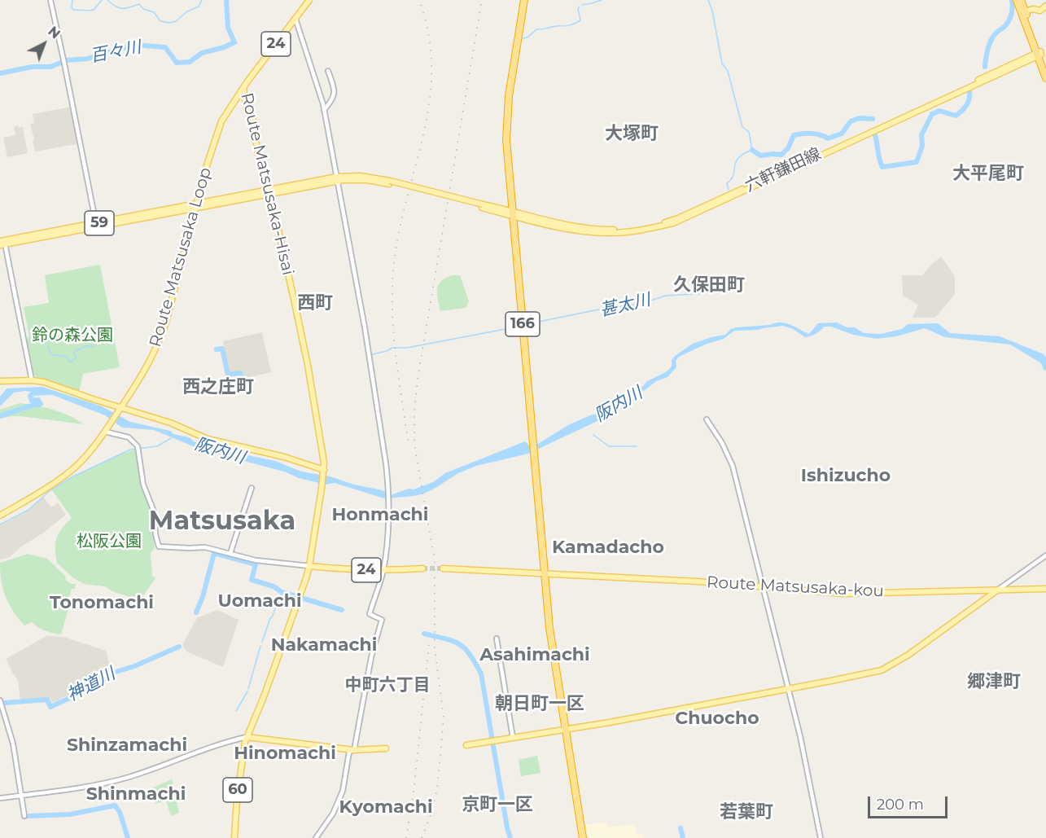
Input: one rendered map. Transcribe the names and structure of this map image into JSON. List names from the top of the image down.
{
  "streets": {
    "highway": ["166"],
    "main road": [
      "24",
      "六軒鎌田線",
      "Route Matsusaka-Hisai",
      "59",
      "Route Matsusaka Loop",
      "Route Matsusaka-kou",
      "60"
    ]
  },
  "crossings": [
    ["24", "Route Matsusaka-Hisai"],
    ["24", "60"],
    ["六軒鎌田線", "59"],
    ["六軒鎌田線", "166"],
    ["Route Matsusaka-Hisai", "59"],
    ["Route Matsusaka-Hisai", "Route Matsusaka Loop"],
    ["Route Matsusaka-Hisai", "60"],
    ["59", "Route Matsusaka Loop"],
    ["59", "166"],
    ["166", "Route Matsusaka-kou"]
  ],
  "districts": [
    "大塚町",
    "大平尾町",
    "久保田町",
    "西町",
    "西之庄町",
    "Ishizucho",
    "Honmachi",
    "Matsusaka",
    "Kamadacho",
    "Uomachi",
    "Tonomachi",
    "Nakamachi",
    "Asahimachi",
    "郷津町",
    "中町六丁目",
    "朝日町一区",
    "Chuocho",
    "Shinzamachi",
    "Hinomachi",
    "Shinmachi",
    "京町一区",
    "Kyomachi",
    "若葉町"
  ],
  "water": [
    "百々川",
    "甚太川",
    "阪内川",
    "神道川"
  ],
  "parks": ["鈴の森公園", "松阪公園"],
  "scale_bar": "200 m",
  "north": "top right"
}
